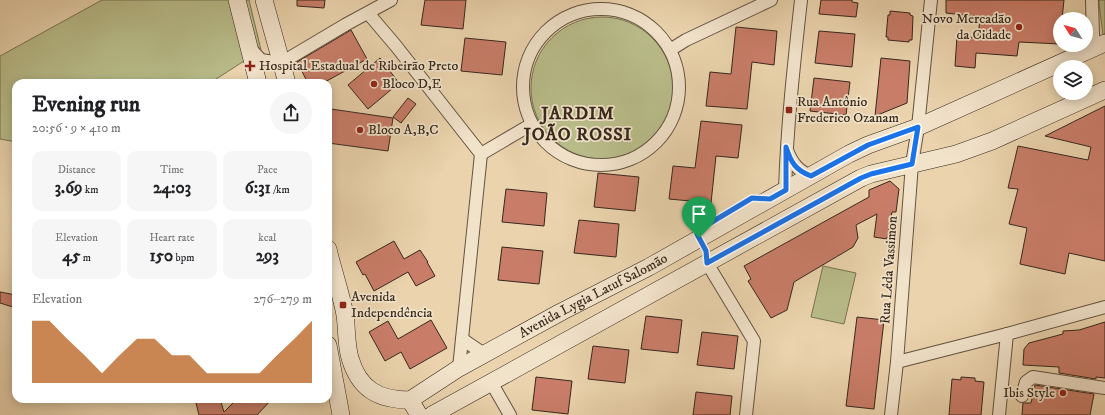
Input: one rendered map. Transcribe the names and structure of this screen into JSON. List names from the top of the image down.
{
  "streets": {
    "main road": ["Avenida Lygia Latuf Salomão"],
    "street": ["Rua Lêda Vassimon"]
  },
  "crossings": [
    ["Rua Lêda Vassimon", "Avenida Lygia Latuf Salomão"]
  ],
  "districts": ["JARDIM JOÃO ROSSI"],
  "places": {
    "other": [
      "Novo Mercadão da Cidade",
      "Bloco D,E",
      "Bloco A,B,C",
      "Ibis Style"
    ],
    "health": ["Hospital Estadual de Ribeirão Preto"],
    "transit": ["Rua Antônio Frederico Ozanam", "Avenida Independência"]
  },
  "north": "top left",
  "page": {
    "heading": ["Evening run", "20:56 · 9 × 410 m"],
    "stats": [
      ["Distance", "3.69 km"],
      ["Time", "24:03"],
      ["Pace", "6:31 /km"],
      ["Elevation", "45 m"],
      ["Heart rate", "150 bpm"],
      ["kcal", "293"]
    ],
    "chart": ["Elevation", "276–279 m"]
  }
}
